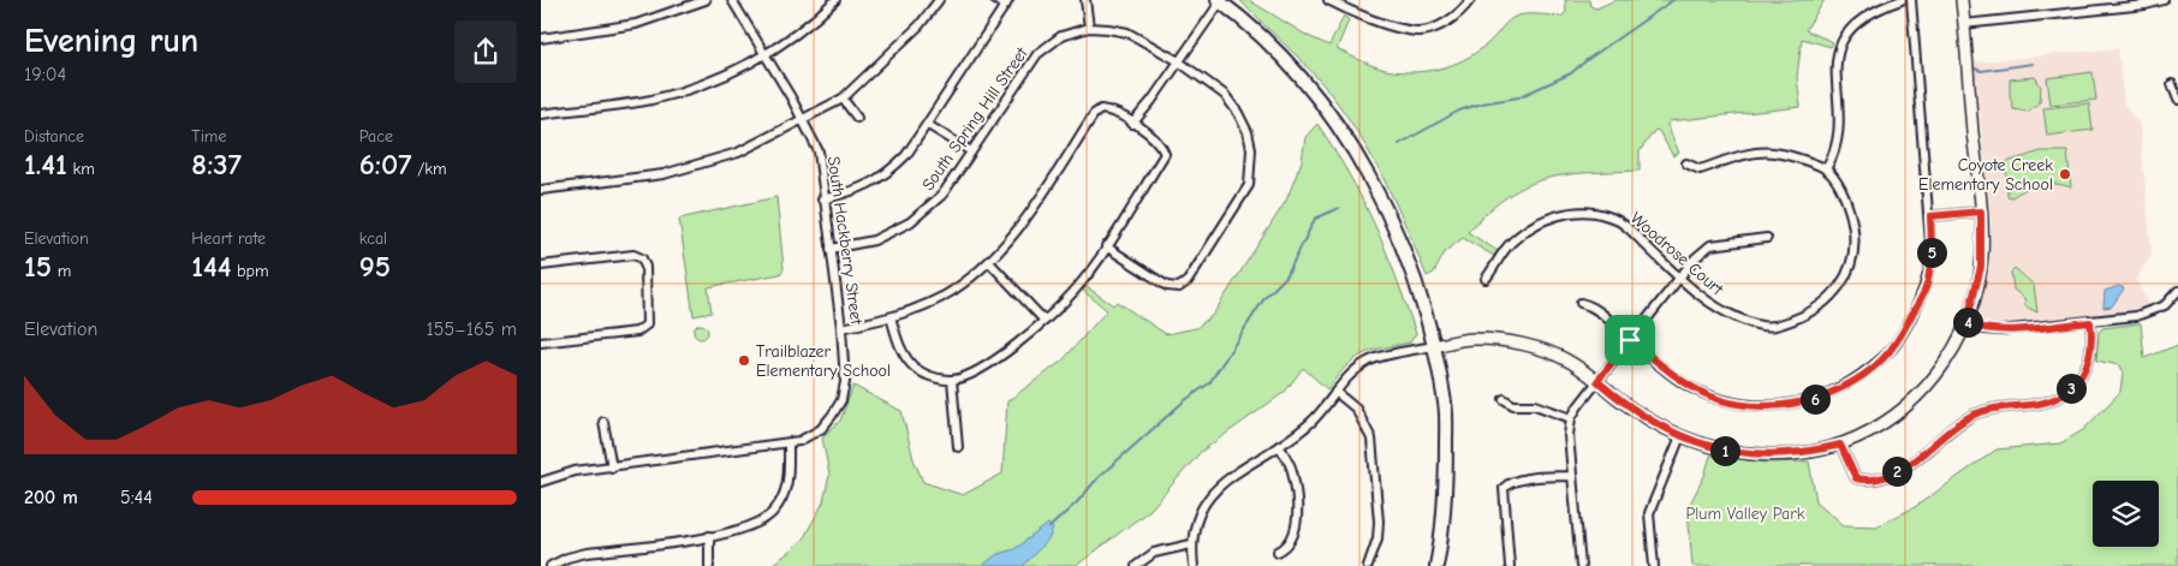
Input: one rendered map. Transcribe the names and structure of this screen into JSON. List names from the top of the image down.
{
  "streets": {
    "street": ["South Spring Hill Street", "South Hackberry Street", "Woodrose Court"]
  },
  "crossings": [
    ["South Spring Hill Street", "South Hackberry Street"]
  ],
  "parks": ["Plum Valley Park"],
  "places": ["Coyote Creek Elementary School", "Trailblazer Elementary School"],
  "page": {
    "heading": ["Evening run", "19:04"],
    "stats": [
      ["Distance", "1.41 km"],
      ["Time", "8:37"],
      ["Pace", "6:07 /km"],
      ["Elevation", "15 m"],
      ["Heart rate", "144 bpm"],
      ["kcal", "95"]
    ],
    "pins": [
      "5",
      "4",
      "3",
      "6",
      "1",
      "2"
    ],
    "chart": ["Elevation", "155–165 m"],
    "list": [
      {
        "name": "200 m",
        "note": "5:44"
      }
    ]
  }
}
